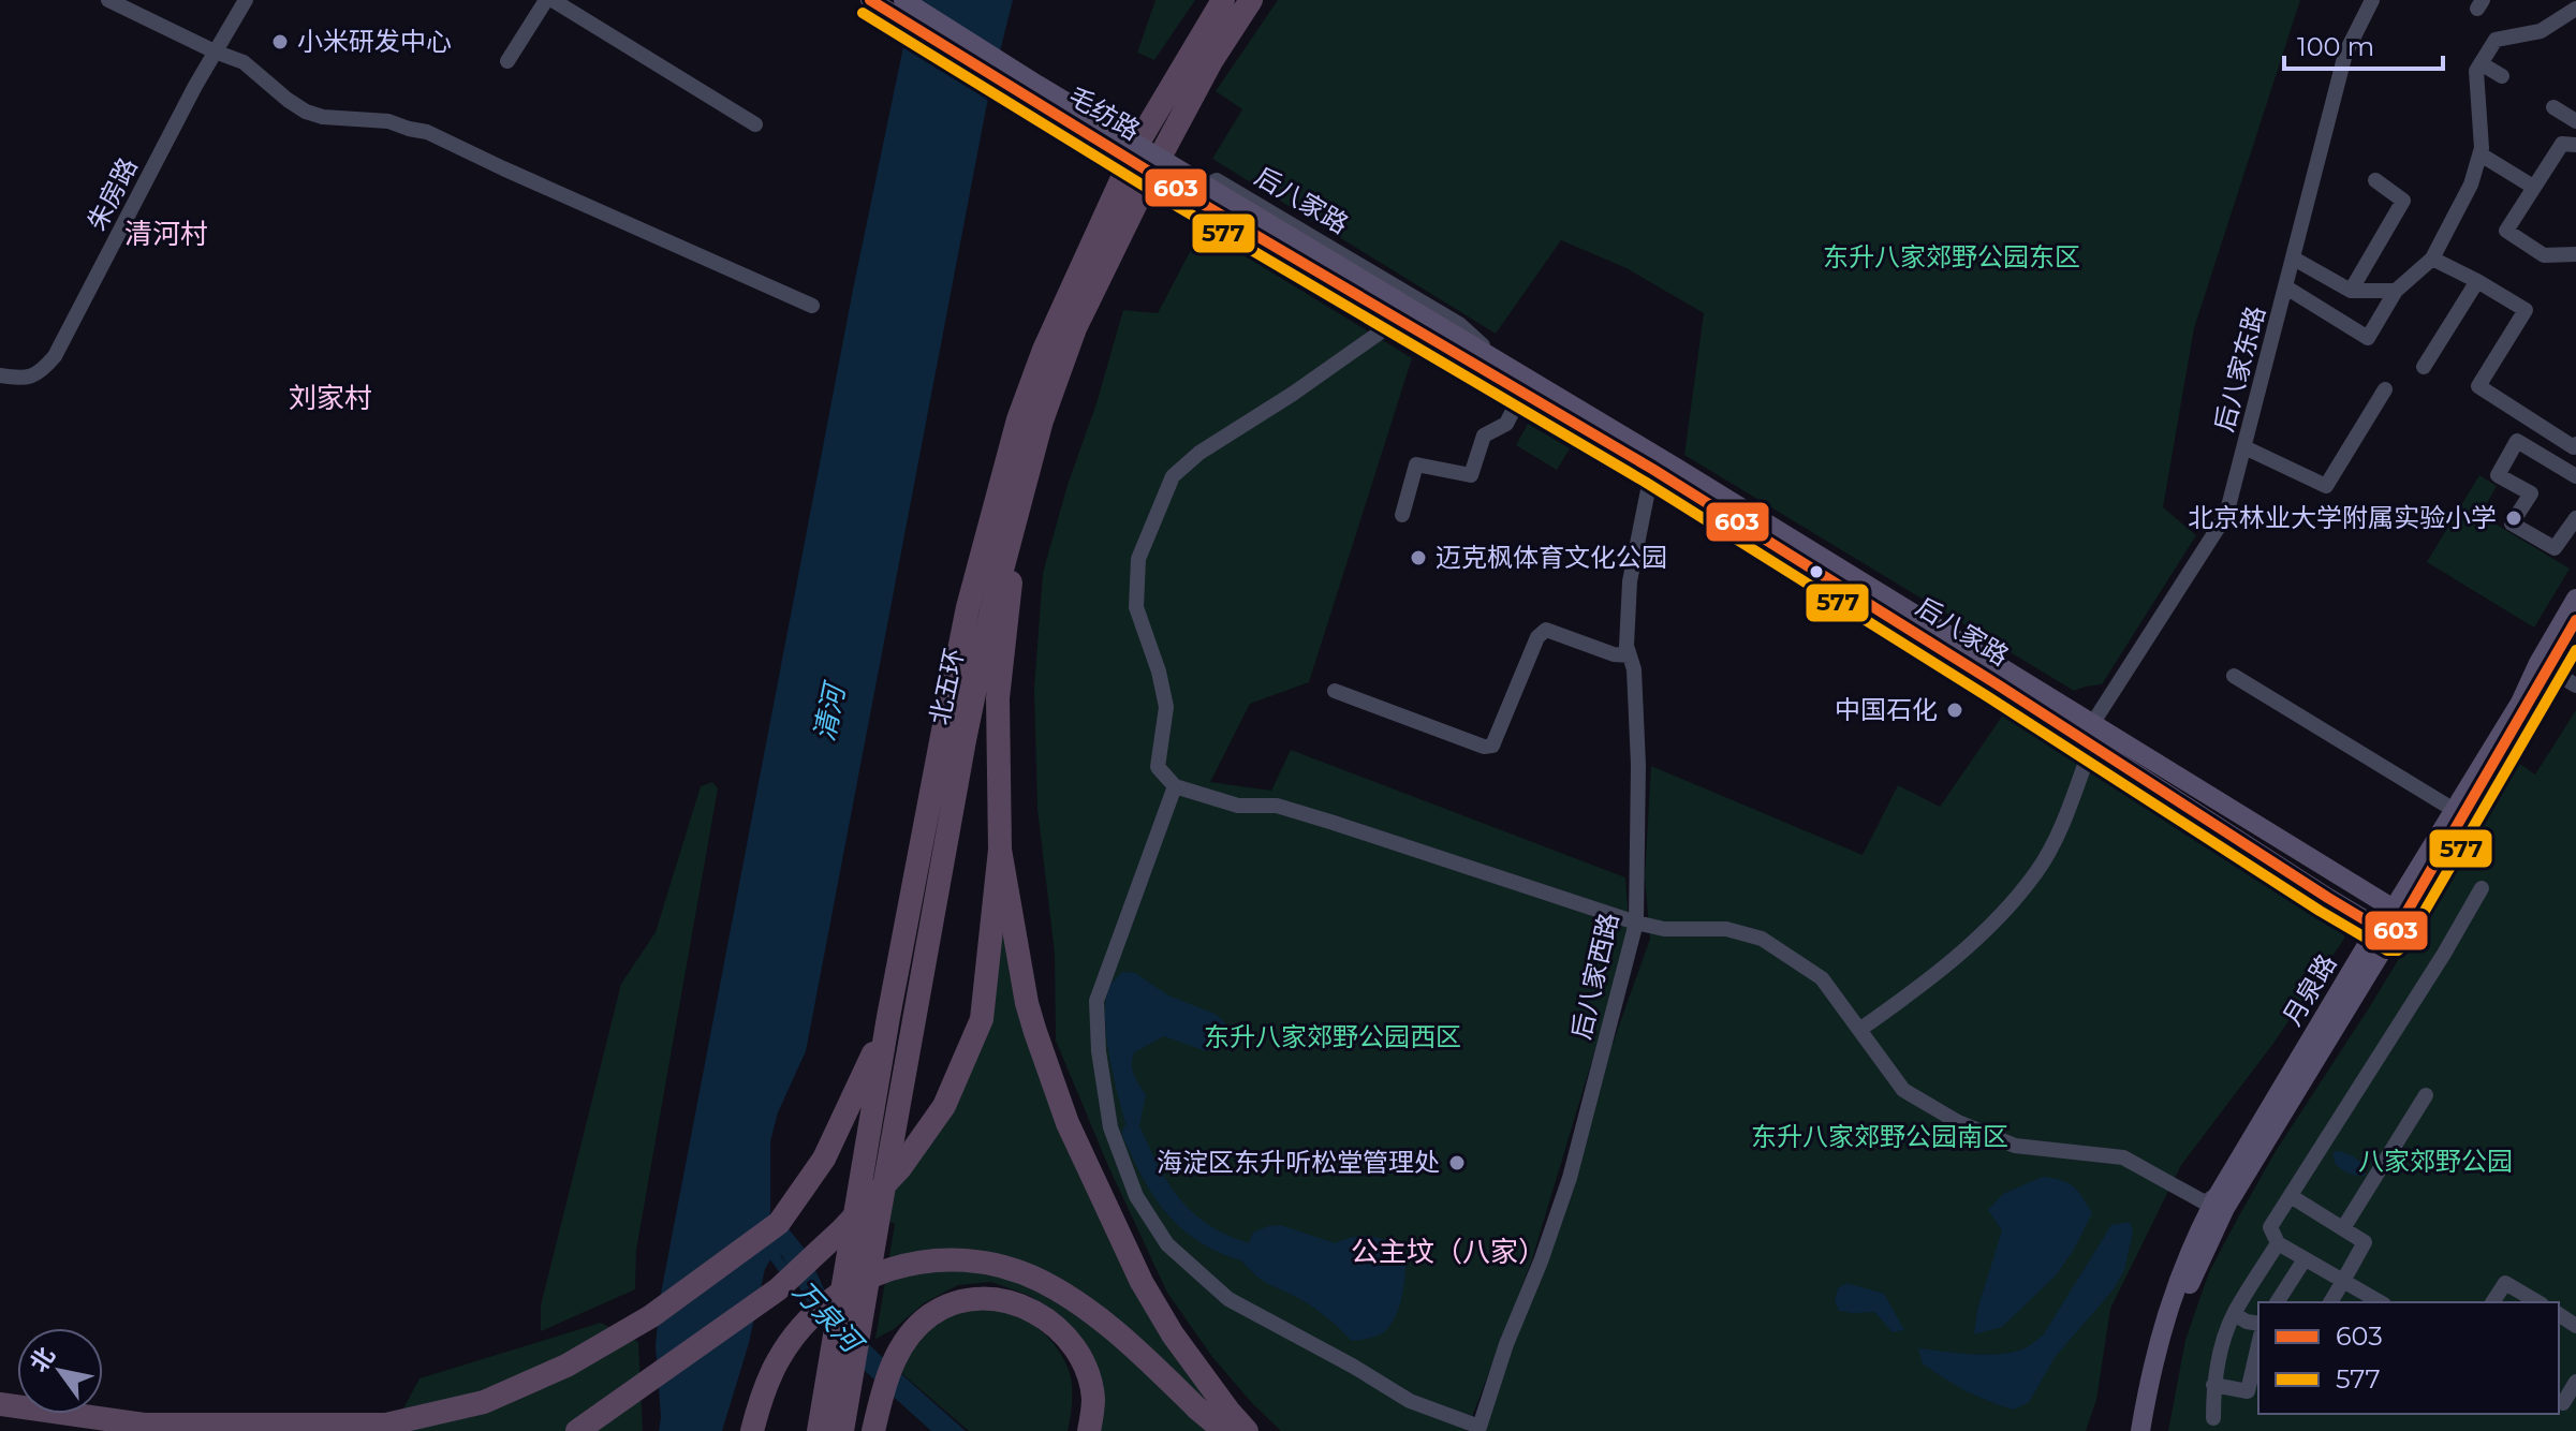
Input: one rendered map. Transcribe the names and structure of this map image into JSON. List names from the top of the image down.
{
  "streets": {
    "highway": ["北五环"],
    "main road": ["毛纺路", "后八家路", "月泉路"],
    "street": ["朱房路", "后八家东路", "后八家西路"]
  },
  "crossings": [
    ["毛纺路", "后八家路"],
    ["后八家路", "后八家东路"],
    ["后八家路", "后八家西路"],
    ["后八家路", "月泉路"]
  ],
  "districts": ["清河村", "刘家村", "公主坟（八家）"],
  "water": ["清河", "万泉河"],
  "parks": [
    "东升八家郊野公园东区",
    "东升八家郊野公园西区",
    "东升八家郊野公园南区",
    "八家郊野公园"
  ],
  "places": [
    "小米研发中心",
    "北京林业大学附属实验小学",
    "迈克枫体育文化公园",
    "中国石化",
    "海淀区东升听松堂管理处"
  ],
  "lines": ["transit line 603", "transit line 577"],
  "legend": ["603", "577"],
  "scale_bar": "100 m",
  "north": "top left"
}
